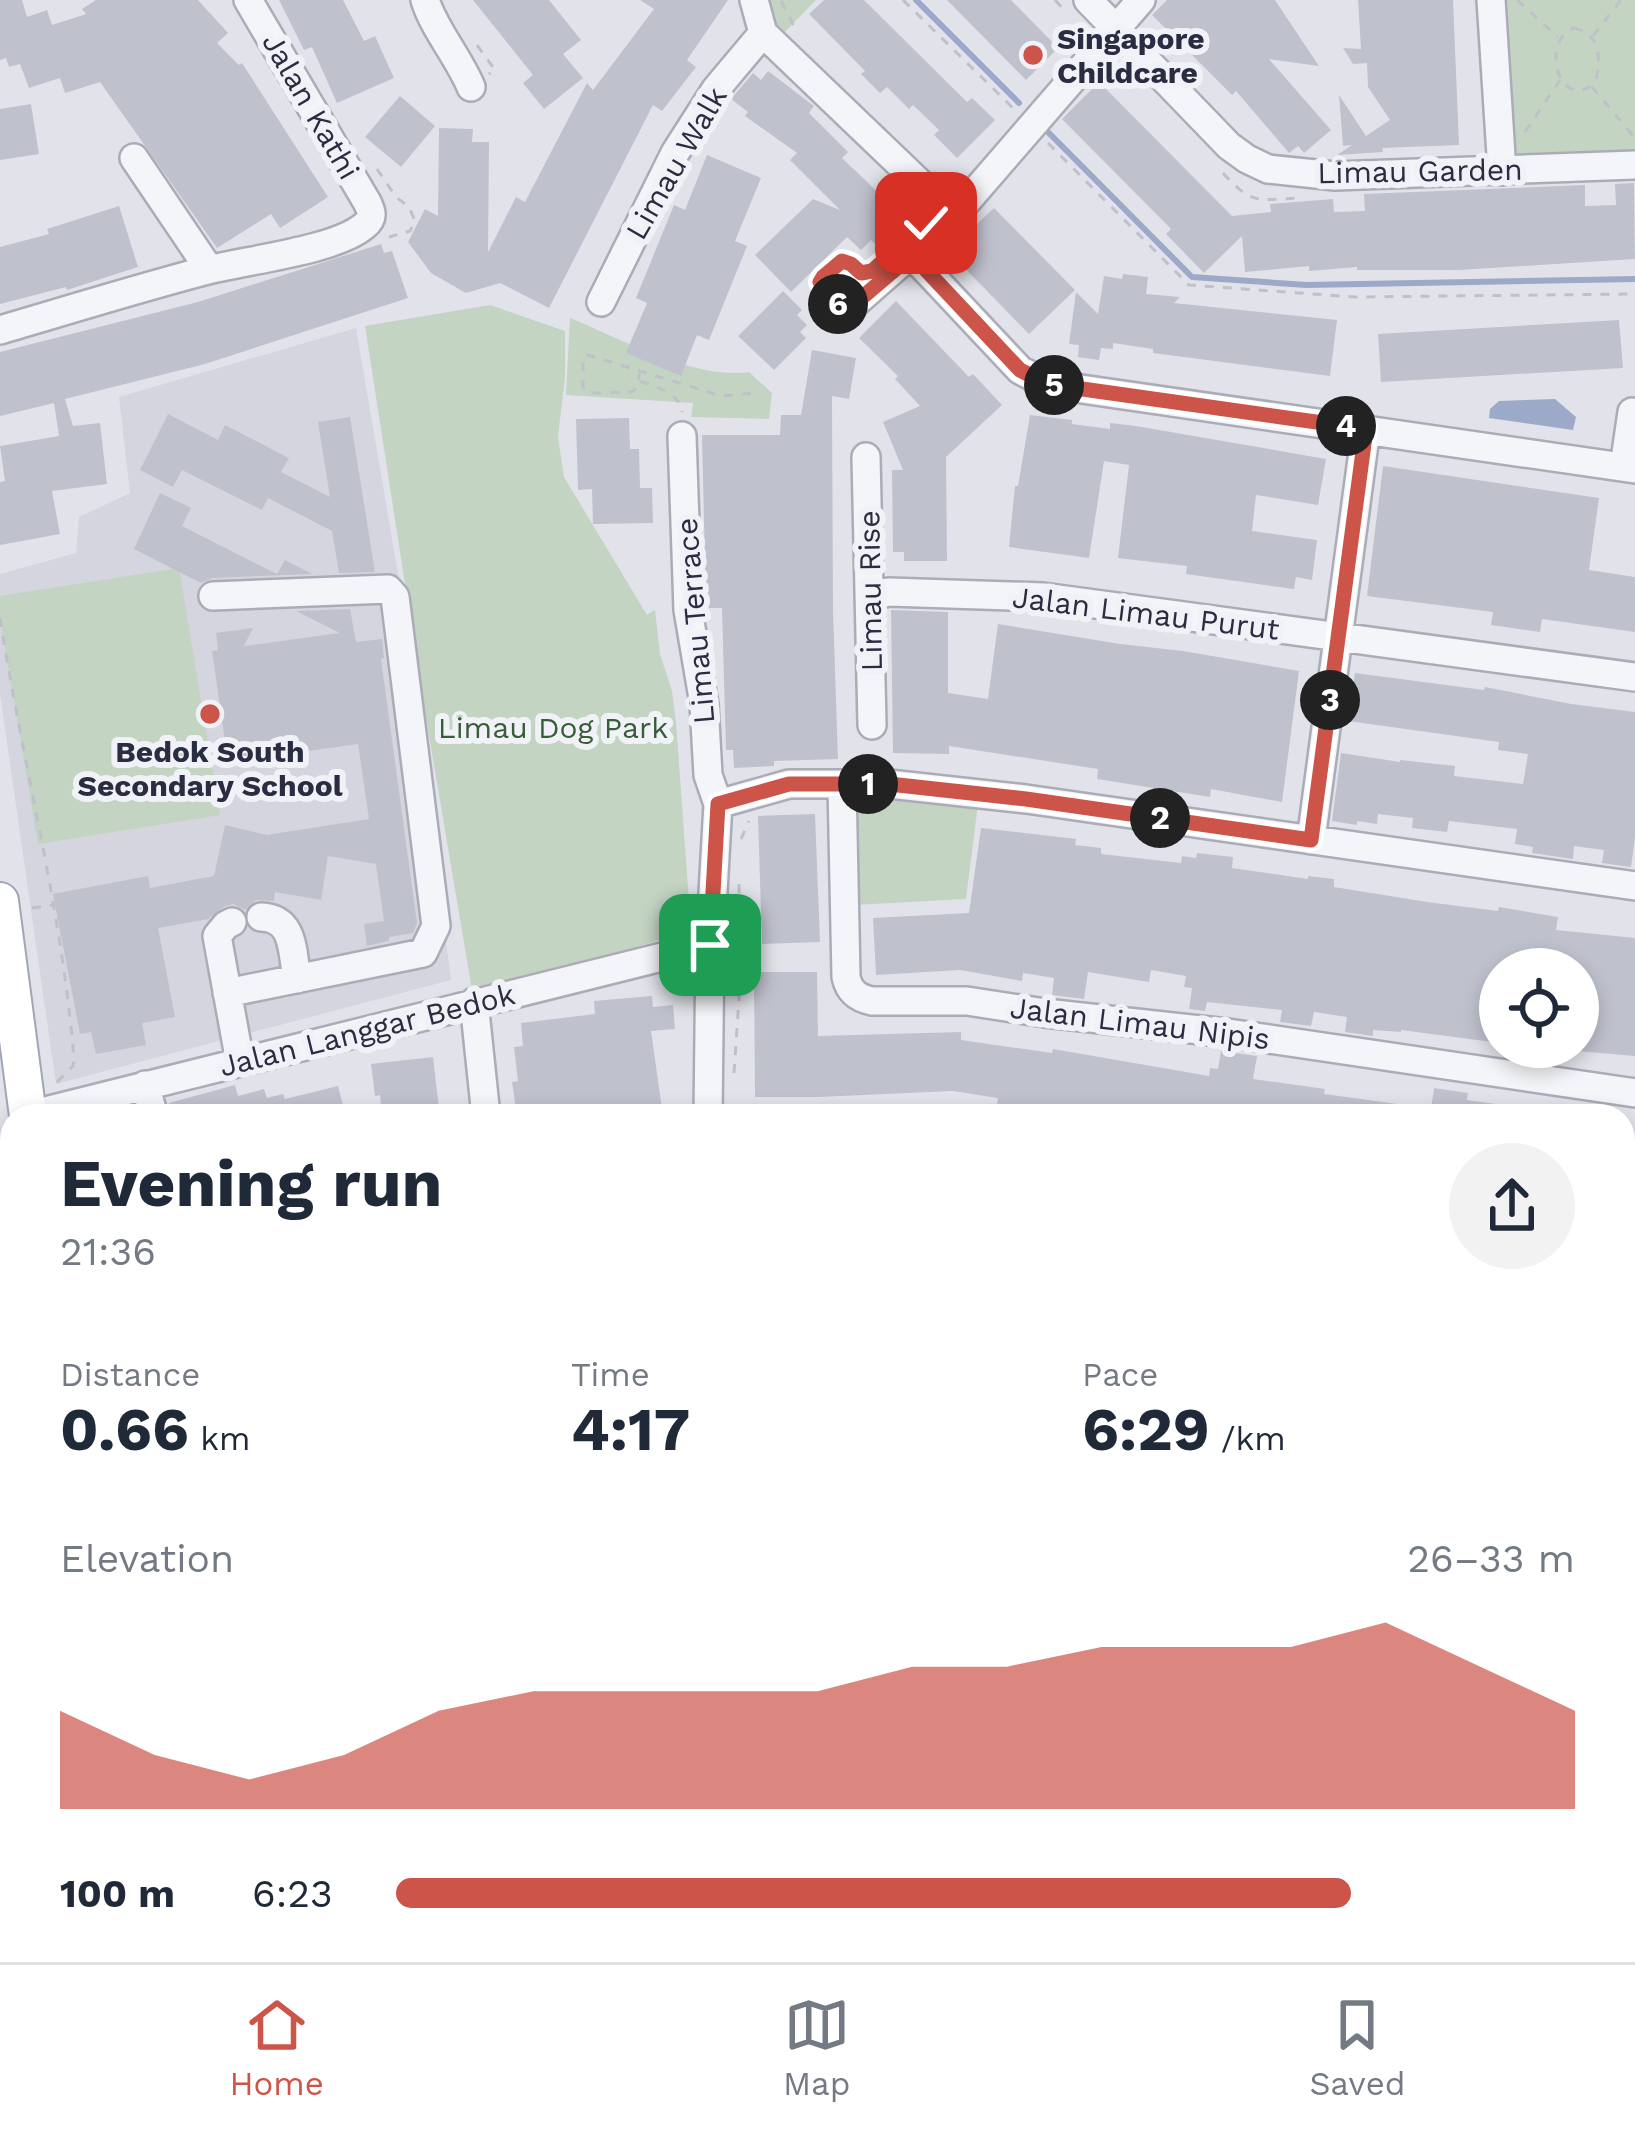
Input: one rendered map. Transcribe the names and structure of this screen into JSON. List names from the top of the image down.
{
  "streets": {
    "street": [
      "Jalan Kathi",
      "Limau Walk",
      "Limau Garden",
      "Limau Rise",
      "Jalan Limau Purut",
      "Limau Terrace",
      "Jalan Limau Nipis",
      "Jalan Langgar Bedok"
    ]
  },
  "crossings": [
    ["Limau Rise", "Jalan Limau Purut"]
  ],
  "parks": ["Limau Dog Park"],
  "places": ["Singapore Childcare", "Bedok South Secondary School"],
  "page": {
    "pins": [
      "6",
      "5",
      "4",
      "3",
      "1",
      "2"
    ],
    "heading": ["Evening run", "21:36"],
    "stats": [
      ["Distance", "0.66 km"],
      ["Time", "4:17"],
      ["Pace", "6:29 /km"]
    ],
    "chart": ["Elevation", "26–33 m"],
    "list": [
      {
        "name": "100 m",
        "note": "6:23"
      }
    ],
    "tabs": ["Home", "Map", "Saved"]
  }
}
